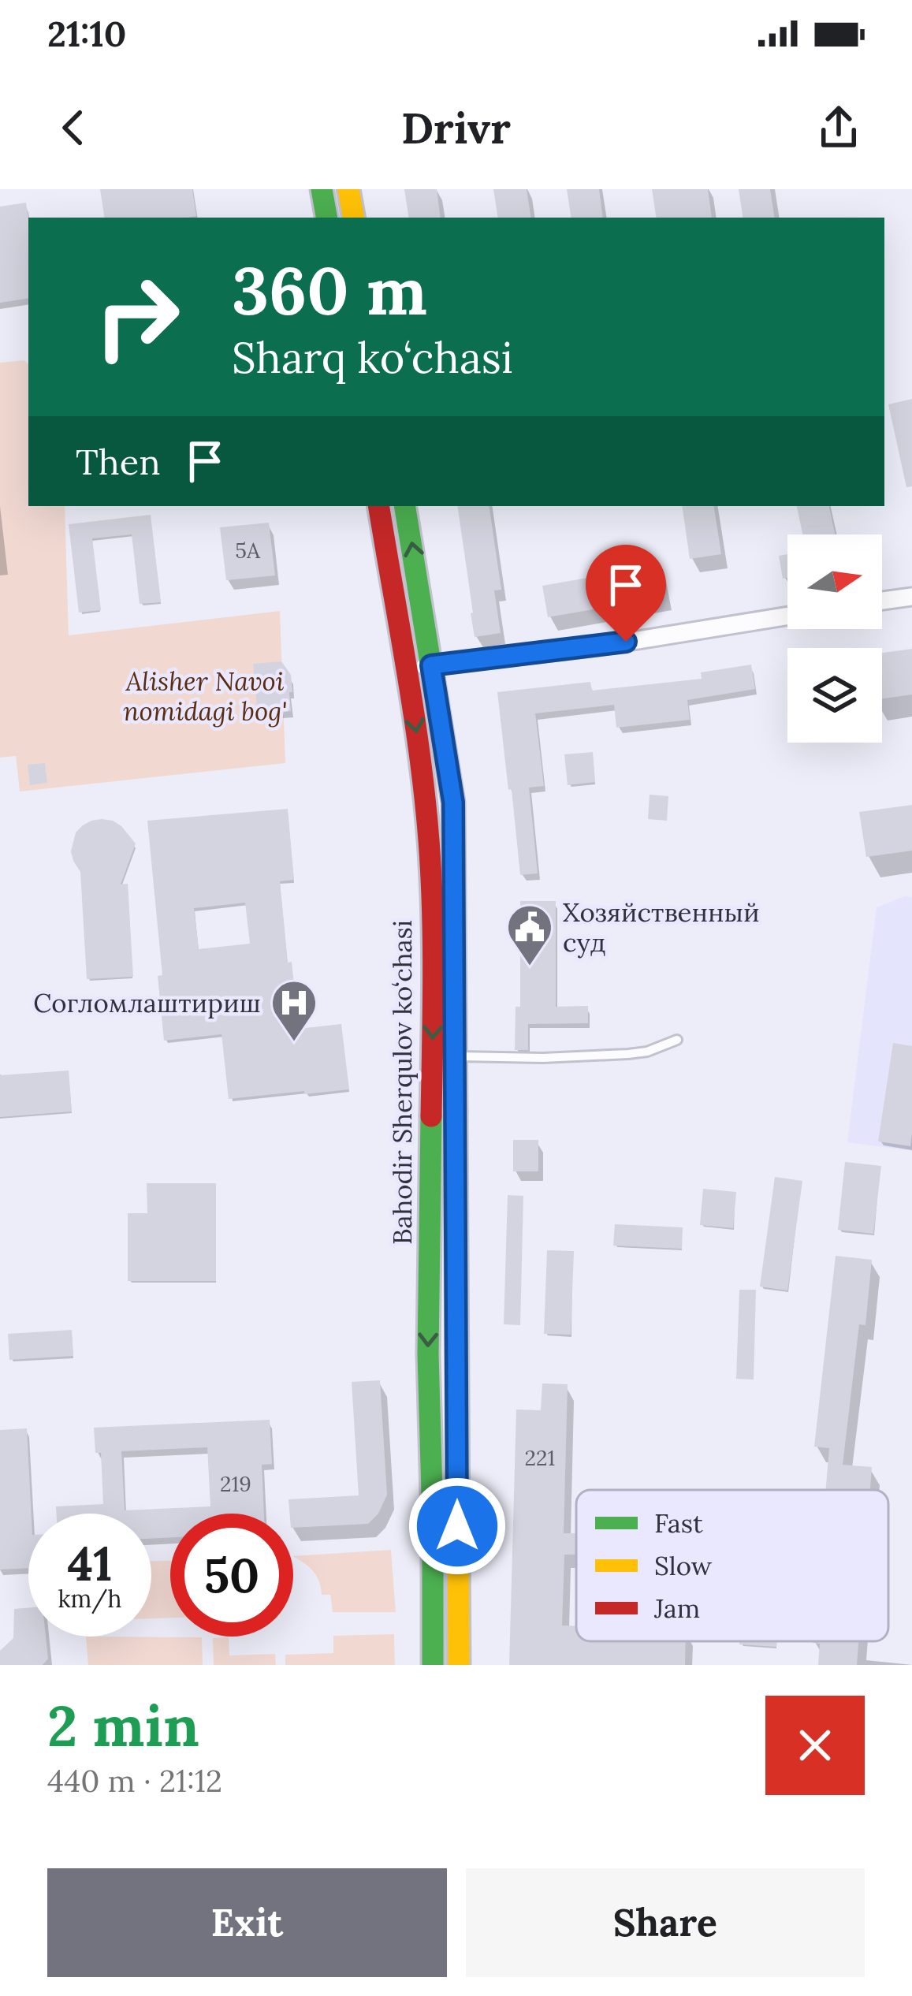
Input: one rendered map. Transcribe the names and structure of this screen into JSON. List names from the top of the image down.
{
  "streets": {
    "main road": ["Bahodir Sherqulov ko‘chasi"]
  },
  "parks": ["Alisher Navoi nomidagi bog'"],
  "places": {
    "public building": ["Хозяйственный суд"],
    "hospital": ["Согломлаштириш"]
  },
  "house_numbers": ["5A", "221", "219"],
  "legend": ["Fast", "Slow", "Jam"],
  "north": "right",
  "page": {
    "status": "21:10",
    "header": "Drivr",
    "turn": ["360 m", "Sharq ko‘chasi"],
    "then": "Then",
    "speed": "41 km/h",
    "limit": "50",
    "heading": ["2 min", "440 m · 21:12"],
    "buttons": ["Exit", "Share"]
  }
}
